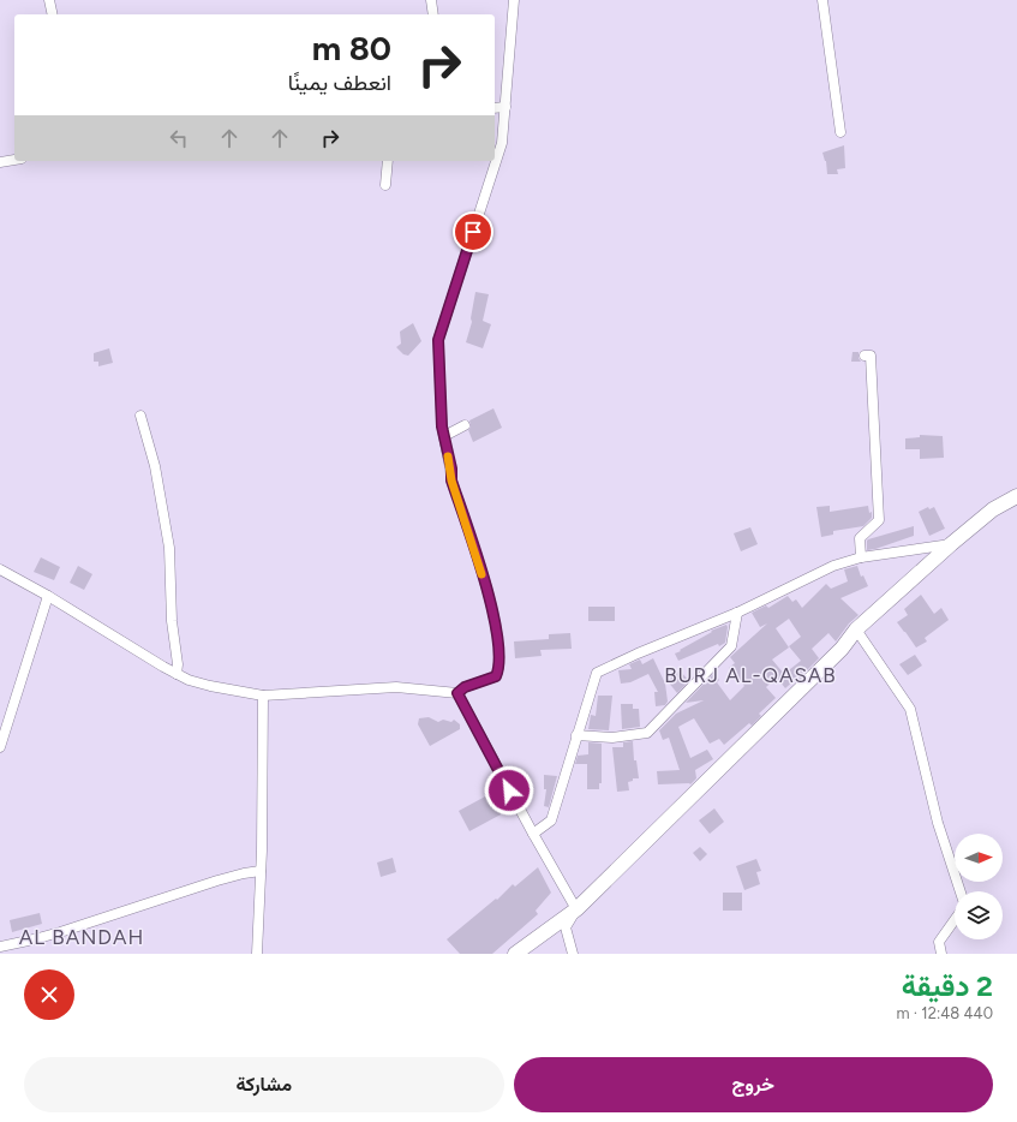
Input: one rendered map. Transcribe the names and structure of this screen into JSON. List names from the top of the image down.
{
  "districts": ["BURJ AL-QASAB", "AL BANDAH"],
  "north": "right",
  "page": {
    "turn": ["80 m", "انعطف يمينًا"],
    "heading": ["2 دقيقة", "440 m · 12:48"],
    "buttons": ["خروج", "مشاركة"]
  }
}
